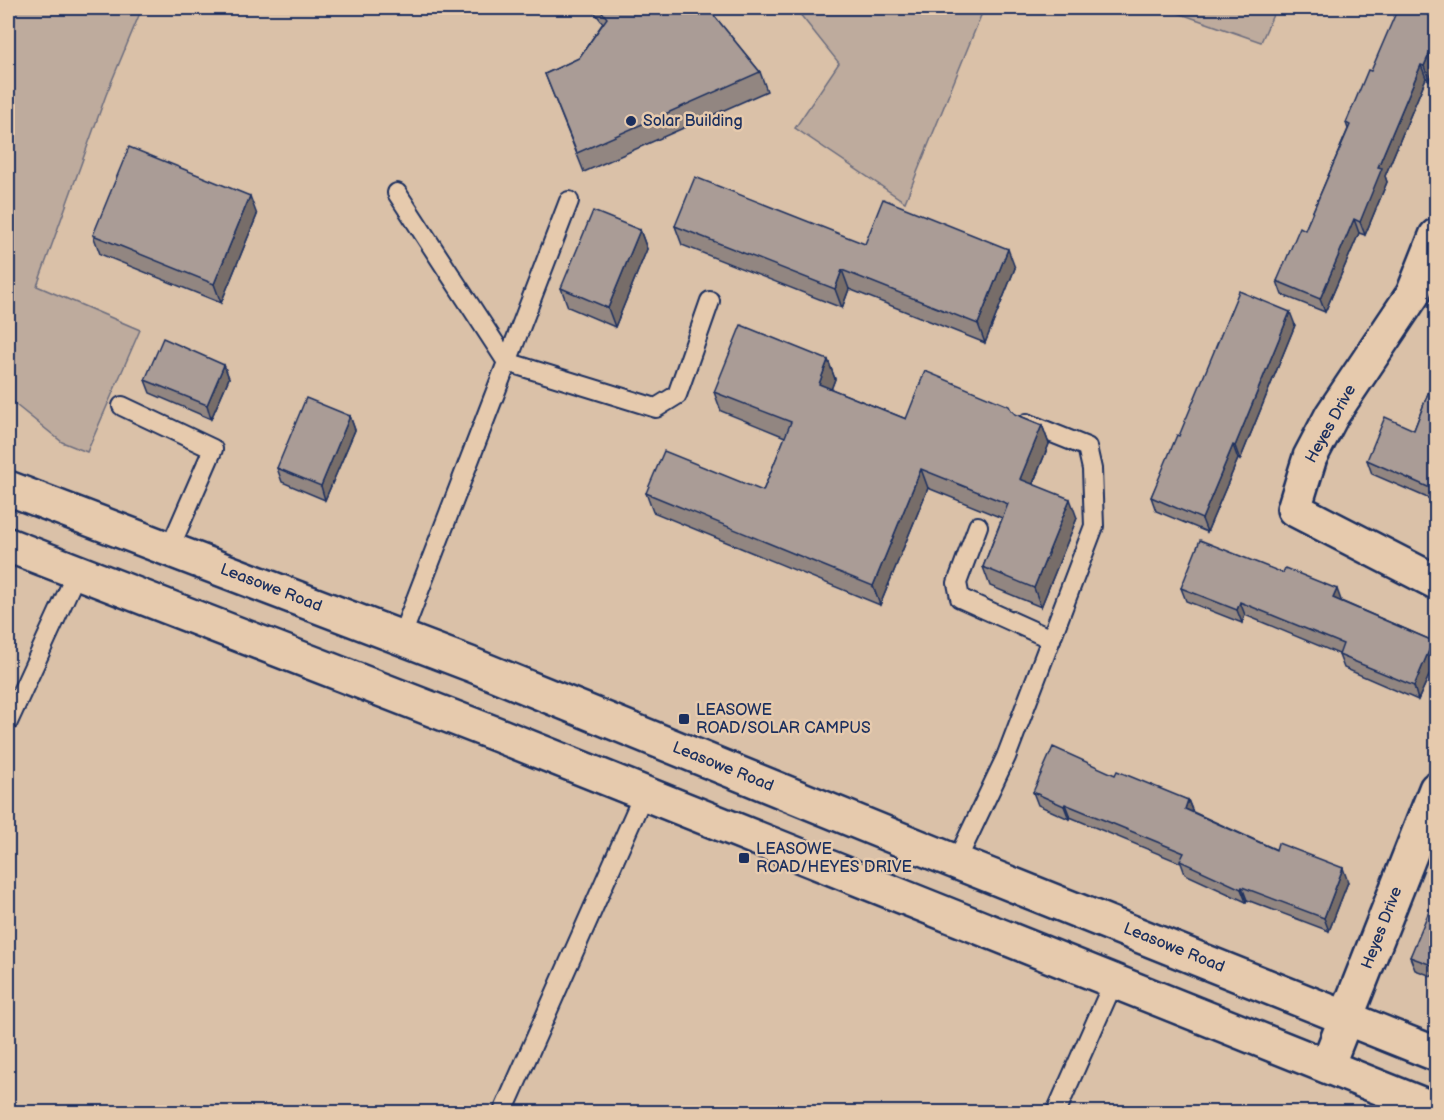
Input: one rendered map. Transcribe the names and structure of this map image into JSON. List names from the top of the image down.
{
  "streets": {
    "main road": ["Heyes Drive", "Leasowe Road"]
  },
  "crossings": [
    ["Heyes Drive", "Leasowe Road"]
  ],
  "places": {
    "other": ["Solar Building"],
    "transit": ["LEASOWE ROAD/SOLAR CAMPUS", "LEASOWE ROAD/HEYES DRIVE"]
  }
}
